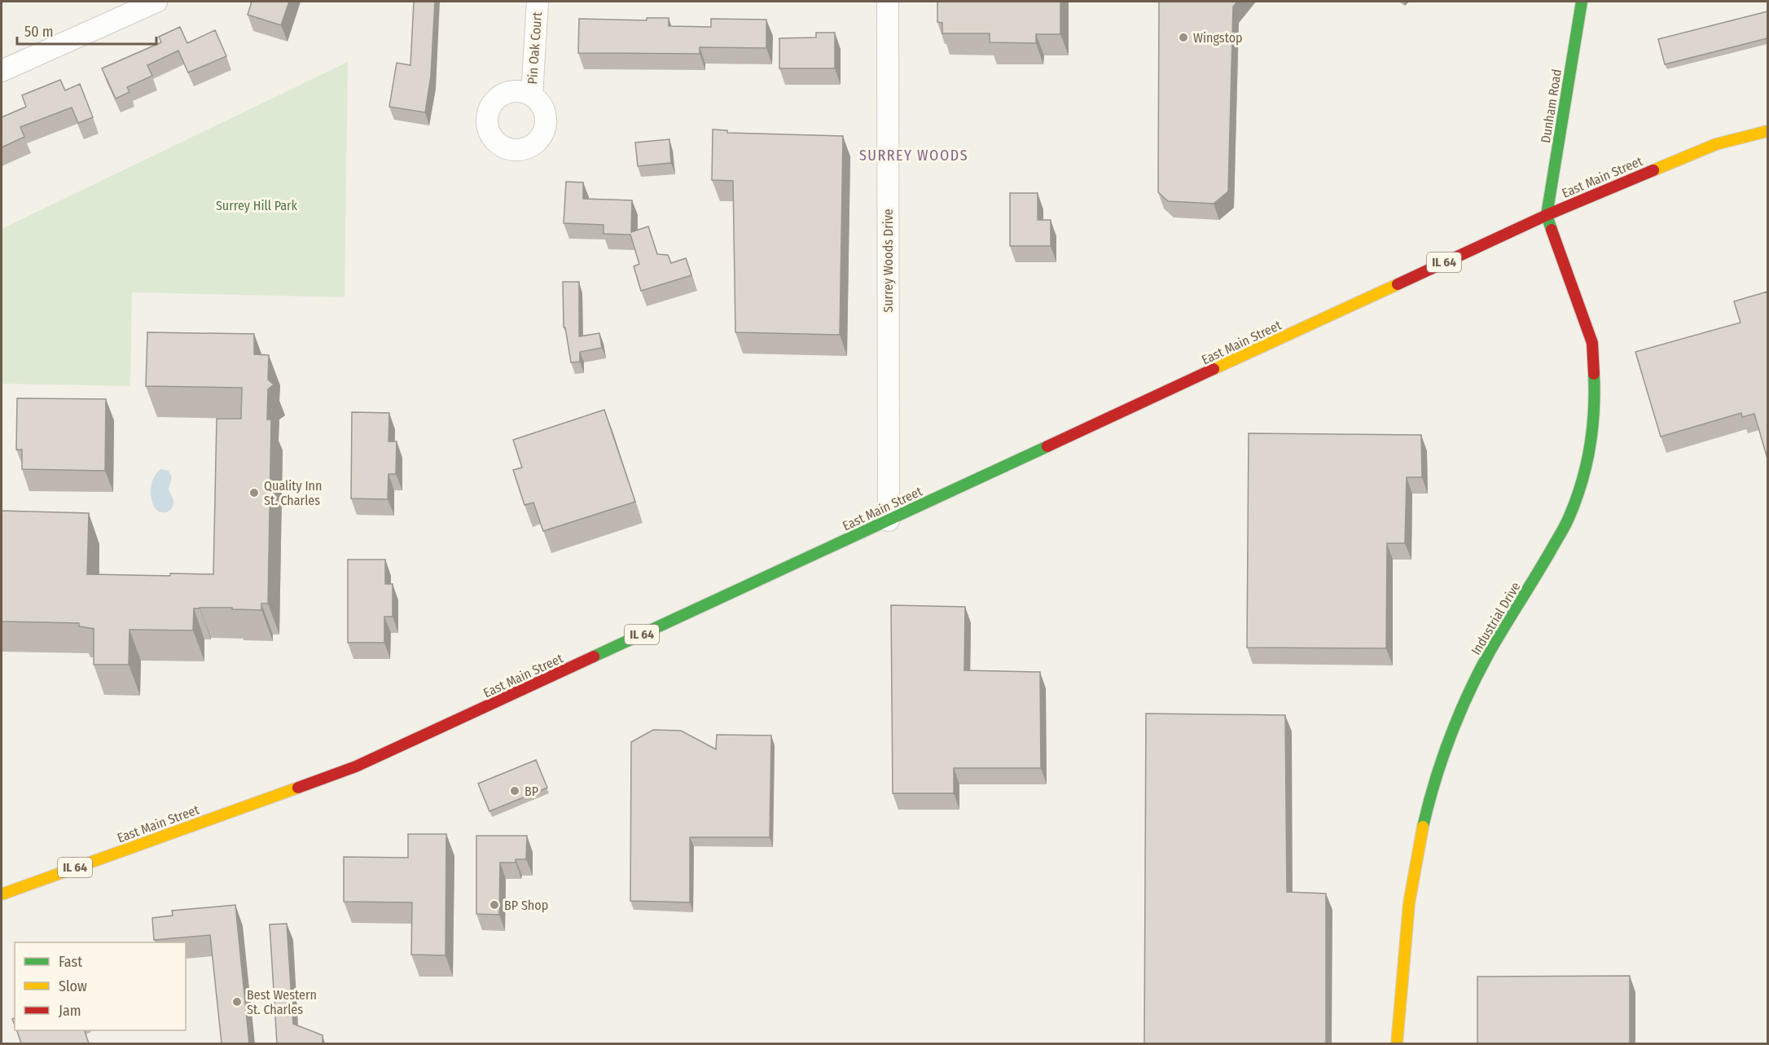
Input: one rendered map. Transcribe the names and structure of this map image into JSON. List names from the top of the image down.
{
  "streets": {
    "main road": [
      "Dunham Road",
      "East Main Street",
      "IL 64",
      "Industrial Drive"
    ],
    "street": ["Pin Oak Court", "Surrey Woods Drive"]
  },
  "crossings": [
    ["Dunham Road", "East Main Street"],
    ["Dunham Road", "Industrial Drive"],
    ["East Main Street", "Surrey Woods Drive"],
    ["East Main Street", "Industrial Drive"]
  ],
  "districts": ["SURREY WOODS"],
  "parks": ["Surrey Hill Park"],
  "places": [
    "Wingstop",
    "Quality Inn St. Charles",
    "BP",
    "BP Shop",
    "Best Western St. Charles"
  ],
  "legend": ["Fast", "Slow", "Jam"],
  "scale_bar": "50 m"
}
